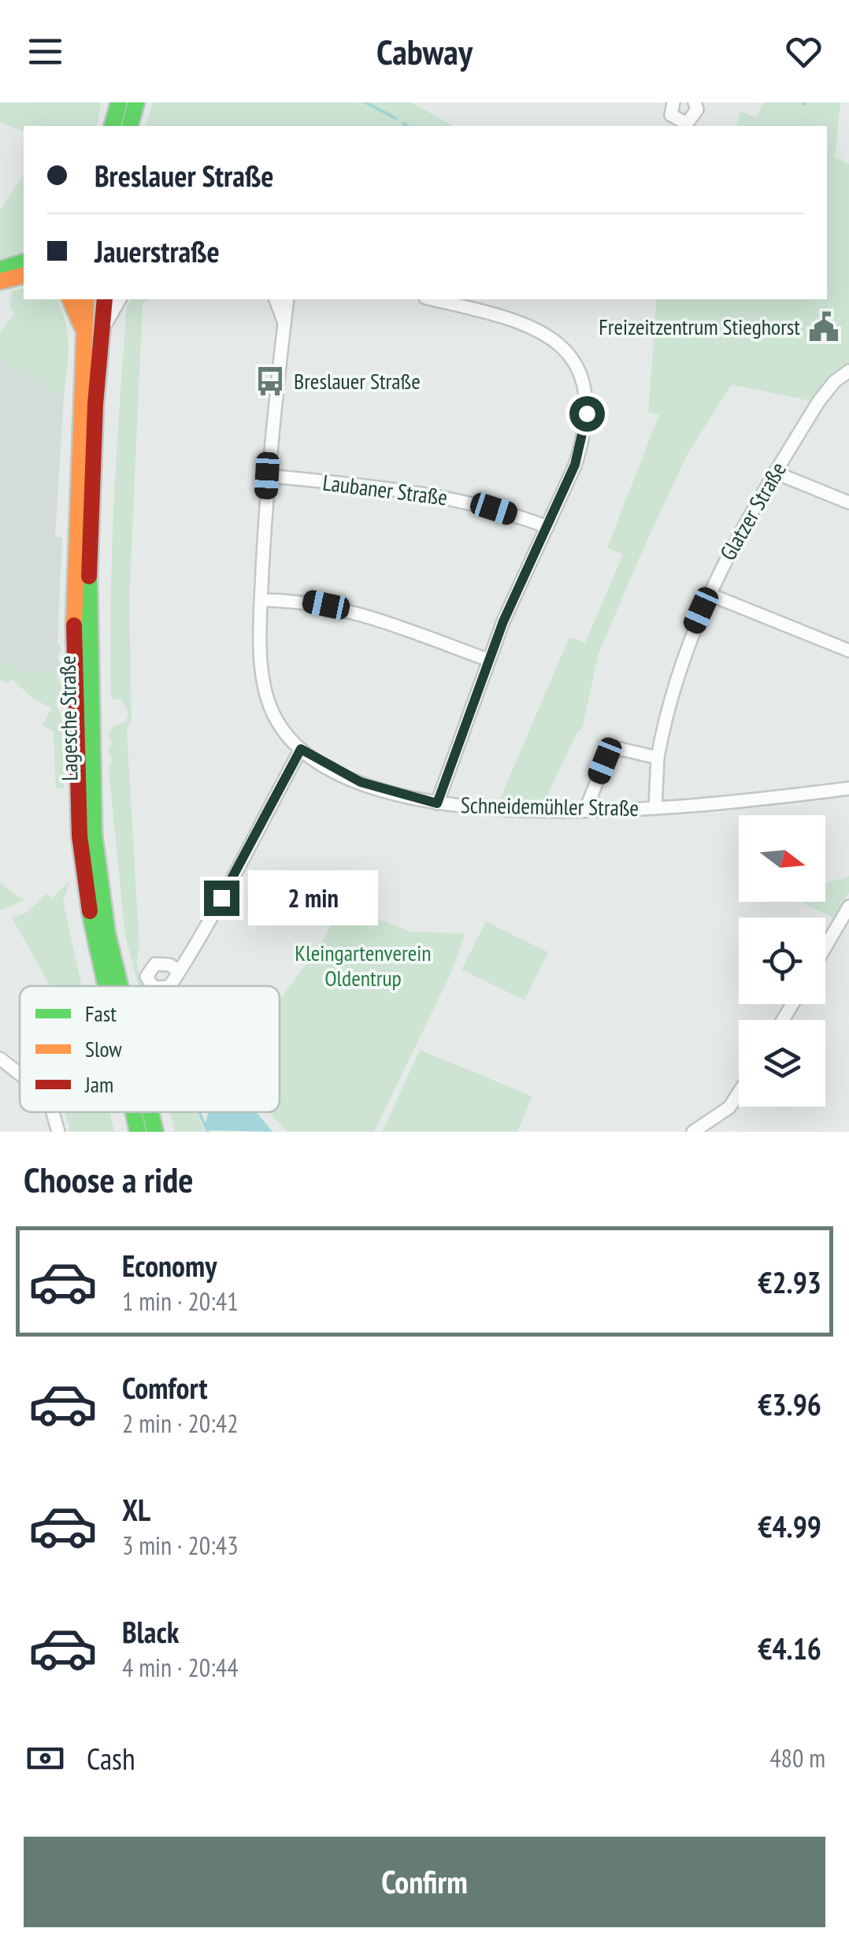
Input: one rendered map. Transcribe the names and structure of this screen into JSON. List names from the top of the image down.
{
  "streets": {
    "main road": ["Lagesche Straße"],
    "street": ["Laubaner Straße", "Glatzer Straße", "Schneidemühler Straße"]
  },
  "crossings": [
    ["Laubaner Straße", "Schneidemühler Straße"],
    ["Glatzer Straße", "Schneidemühler Straße"]
  ],
  "parks": ["Kleingartenverein Oldentrup"],
  "places": {
    "public building": ["Freizeitzentrum Stieghorst"],
    "bus stop": ["Breslauer Straße"]
  },
  "legend": ["Fast", "Slow", "Jam"],
  "north": "right",
  "page": {
    "header": "Cabway",
    "banner": ["Breslauer Straße", "Jauerstraße"],
    "bubble": "2 min",
    "heading": "Choose a ride",
    "list": [
      {
        "name": "Economy",
        "note": "1 min · 20:41",
        "value": "€2.93"
      },
      {
        "name": "Comfort",
        "note": "2 min · 20:42",
        "value": "€3.96"
      },
      {
        "name": "XL",
        "note": "3 min · 20:43",
        "value": "€4.99"
      },
      {
        "name": "Black",
        "note": "4 min · 20:44",
        "value": "€4.16"
      }
    ],
    "pay": ["Cash", "480 m"],
    "buttons": "Confirm"
  }
}
